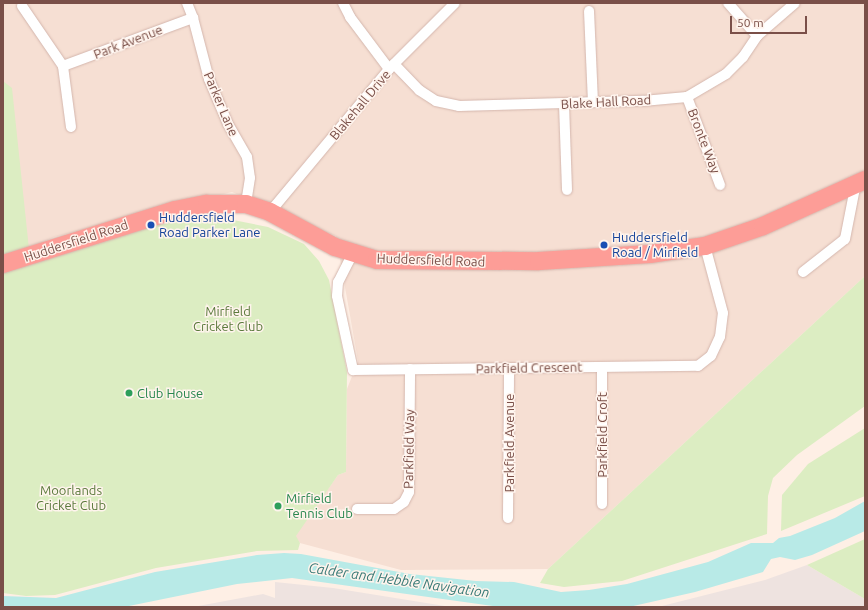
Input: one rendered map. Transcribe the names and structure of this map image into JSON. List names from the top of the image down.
{
  "streets": {
    "highway": ["Huddersfield Road"],
    "street": [
      "Park Avenue",
      "Blake Hall Road",
      "Parker Lane",
      "Blakehall Drive",
      "Bronte Way",
      "Parkfield Crescent",
      "Parkfield Croft",
      "Parkfield Avenue",
      "Parkfield Way"
    ]
  },
  "crossings": [
    ["Park Avenue", "Parker Lane"],
    ["Blake Hall Road", "Blakehall Drive"],
    ["Blake Hall Road", "Bronte Way"],
    ["Parker Lane", "Huddersfield Road"],
    ["Blakehall Drive", "Huddersfield Road"],
    ["Huddersfield Road", "Parkfield Crescent"],
    ["Parkfield Crescent", "Parkfield Croft"],
    ["Parkfield Crescent", "Parkfield Avenue"],
    ["Parkfield Crescent", "Parkfield Way"]
  ],
  "water": ["Calder and Hebble Navigation"],
  "parks": ["Mirfield Cricket Club", "Moorlands Cricket Club"],
  "places": [
    "Huddersfield Road Parker Lane",
    "Huddersfield Road / Mirfield",
    "Club House",
    "Mirfield Tennis Club"
  ],
  "scale_bar": "50 m"
}
